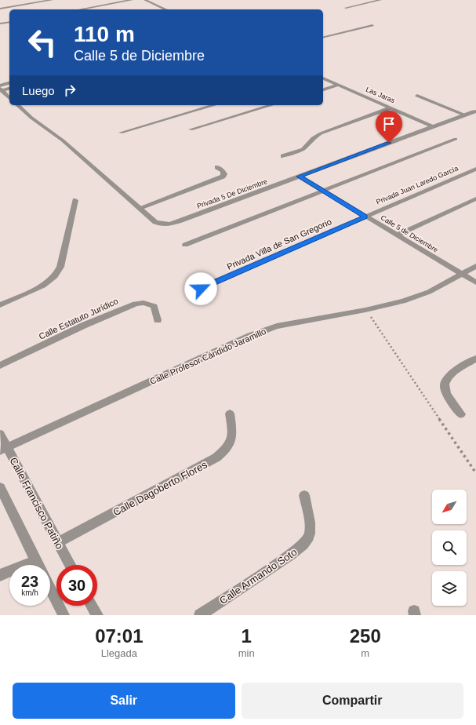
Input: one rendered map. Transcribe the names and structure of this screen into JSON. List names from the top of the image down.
{
  "streets": {
    "street": [
      "Las Jaras",
      "Privada Juan Laredo García",
      "Privada 5 De Diciembre",
      "Calle 5 de Diciembre",
      "Privada Villa de San Gregorio",
      "Calle Estatuto Jurídico",
      "Calle Profesor Cándido Jaramillo",
      "Calle Dagoberto Flores",
      "Calle Francisco Patiño",
      "Calle Armando Soto"
    ]
  },
  "crossings": [
    ["Privada Juan Laredo García", "Calle 5 de Diciembre"],
    ["Privada Juan Laredo García", "Privada Villa de San Gregorio"],
    ["Privada 5 De Diciembre", "Calle 5 de Diciembre"],
    ["Calle 5 de Diciembre", "Privada Villa de San Gregorio"],
    ["Calle 5 de Diciembre", "Calle Profesor Cándido Jaramillo"],
    ["Calle Profesor Cándido Jaramillo", "Calle Francisco Patiño"],
    ["Calle Dagoberto Flores", "Calle Francisco Patiño"]
  ],
  "north": "bottom left",
  "page": {
    "turn": ["110 m", "Calle 5 de Diciembre"],
    "then": "Luego",
    "speed": "23 km/h",
    "limit": "30",
    "eta": [
      "07:01",
      "Llegada",
      "1",
      "min",
      "250",
      "m"
    ],
    "buttons": ["Salir", "Compartir"]
  }
}
